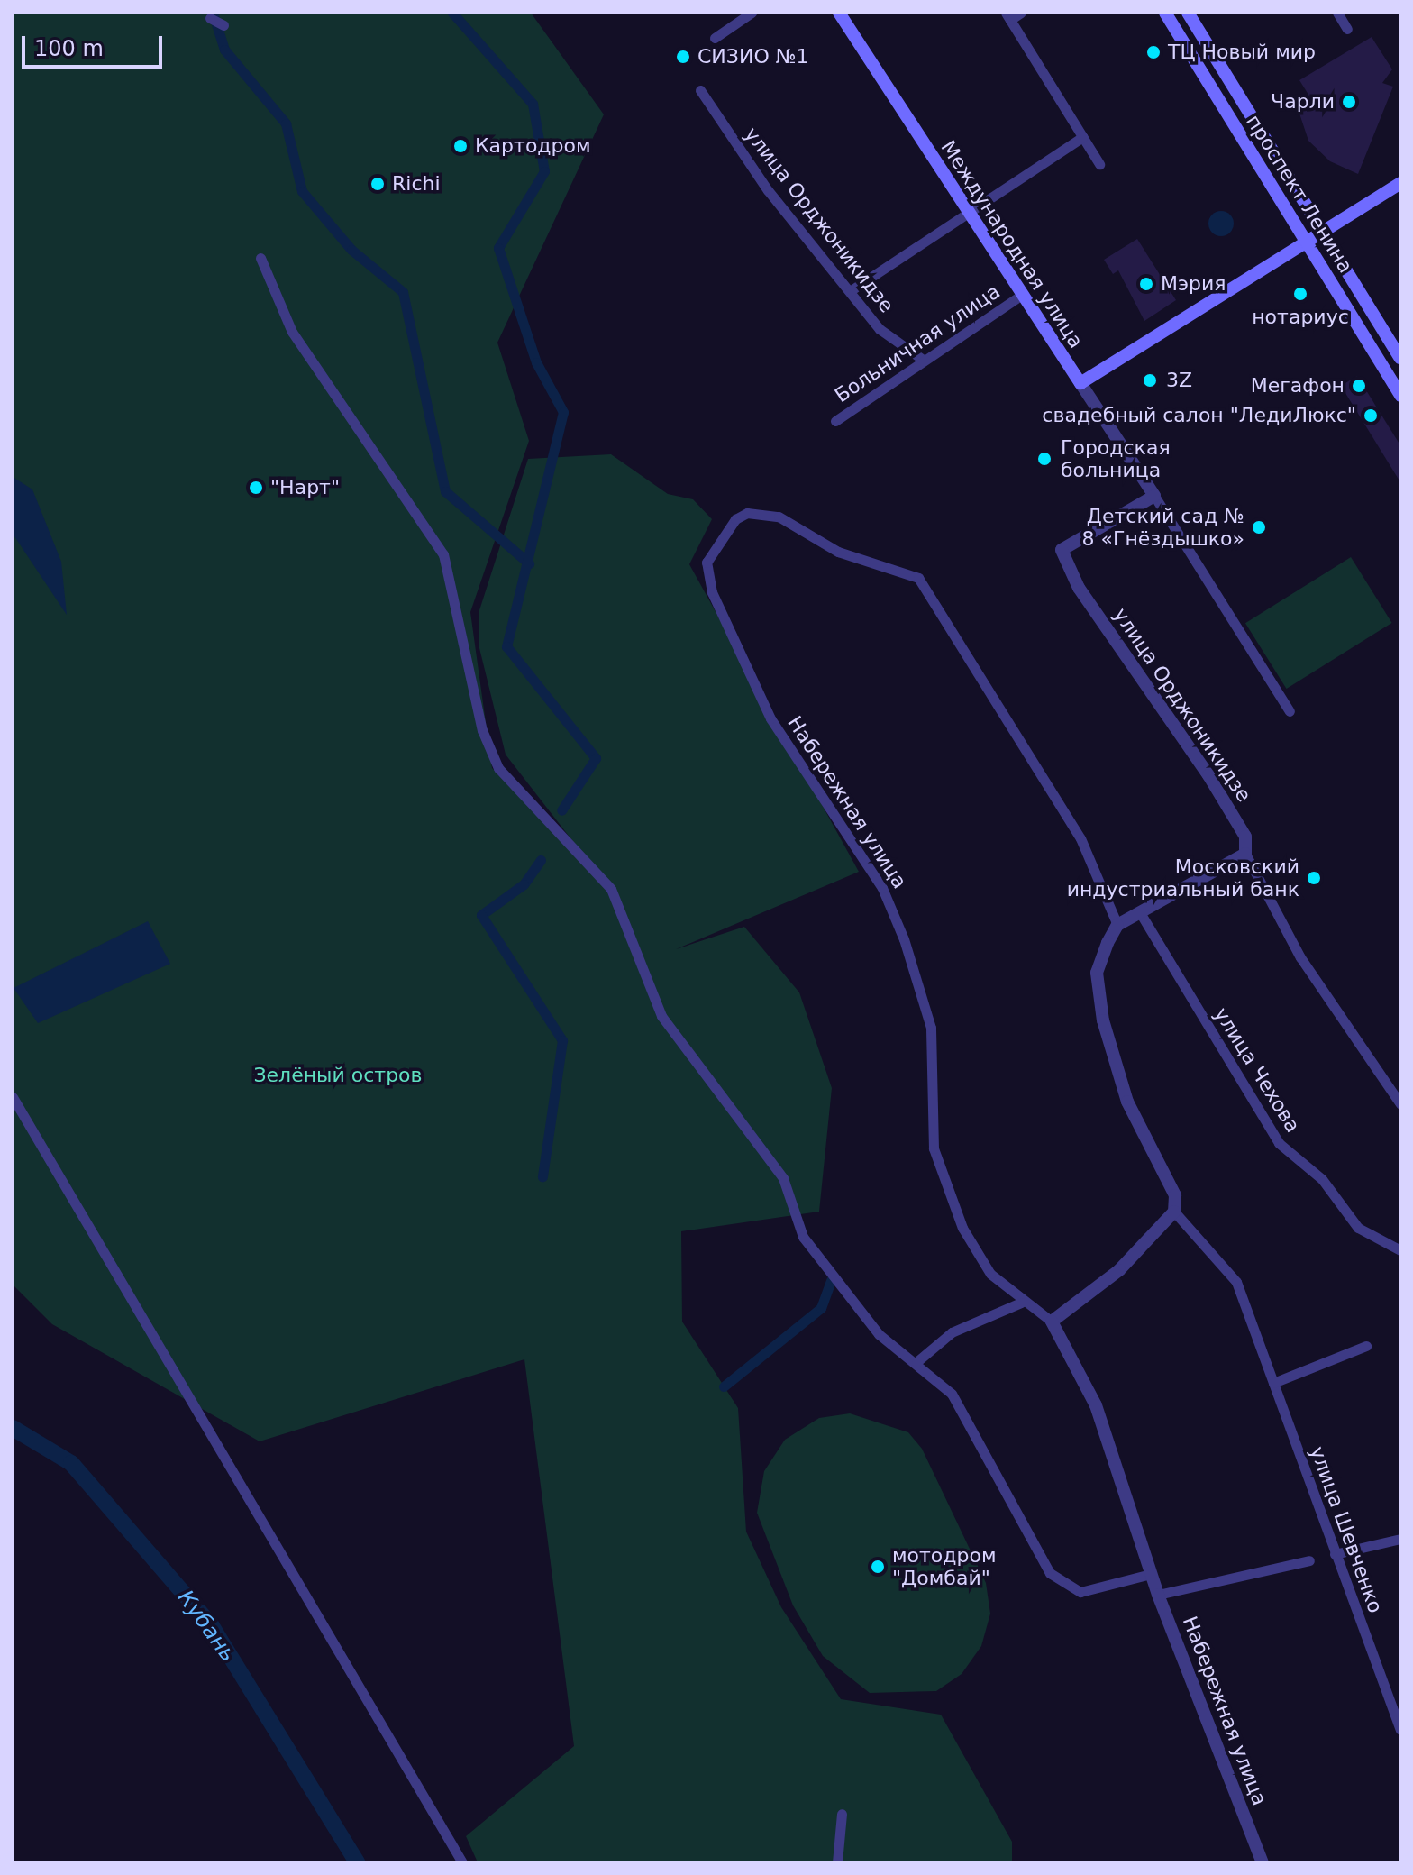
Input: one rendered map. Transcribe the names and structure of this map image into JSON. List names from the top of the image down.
{
  "streets": {
    "main road": ["проспект Ленина", "Международная улица"],
    "street": [
      "улица Орджоникидзе",
      "Больничная улица",
      "Набережная улица",
      "улица Чехова",
      "улица Шевченко"
    ]
  },
  "crossings": [
    ["улица Орджоникидзе", "Международная улица"],
    ["улица Орджоникидзе", "Больничная улица"],
    ["Международная улица", "Больничная улица"]
  ],
  "water": ["Кубань"],
  "parks": ["Зелёный остров"],
  "places": [
    "ТЦ Новый мир",
    "СИЗИО №1",
    "Чарли",
    "Картодром",
    "Richi",
    "Мэрия",
    "нотариус",
    "3Z",
    "Мегафон",
    "свадебный салон \"ЛедиЛюкс\"",
    "Городская больница",
    "\"Нарт\"",
    "Детский сад № 8 «Гнёздышко»",
    "Московский индустриальный банк",
    "мотодром \"Домбай\""
  ],
  "scale_bar": "100 m"
}
